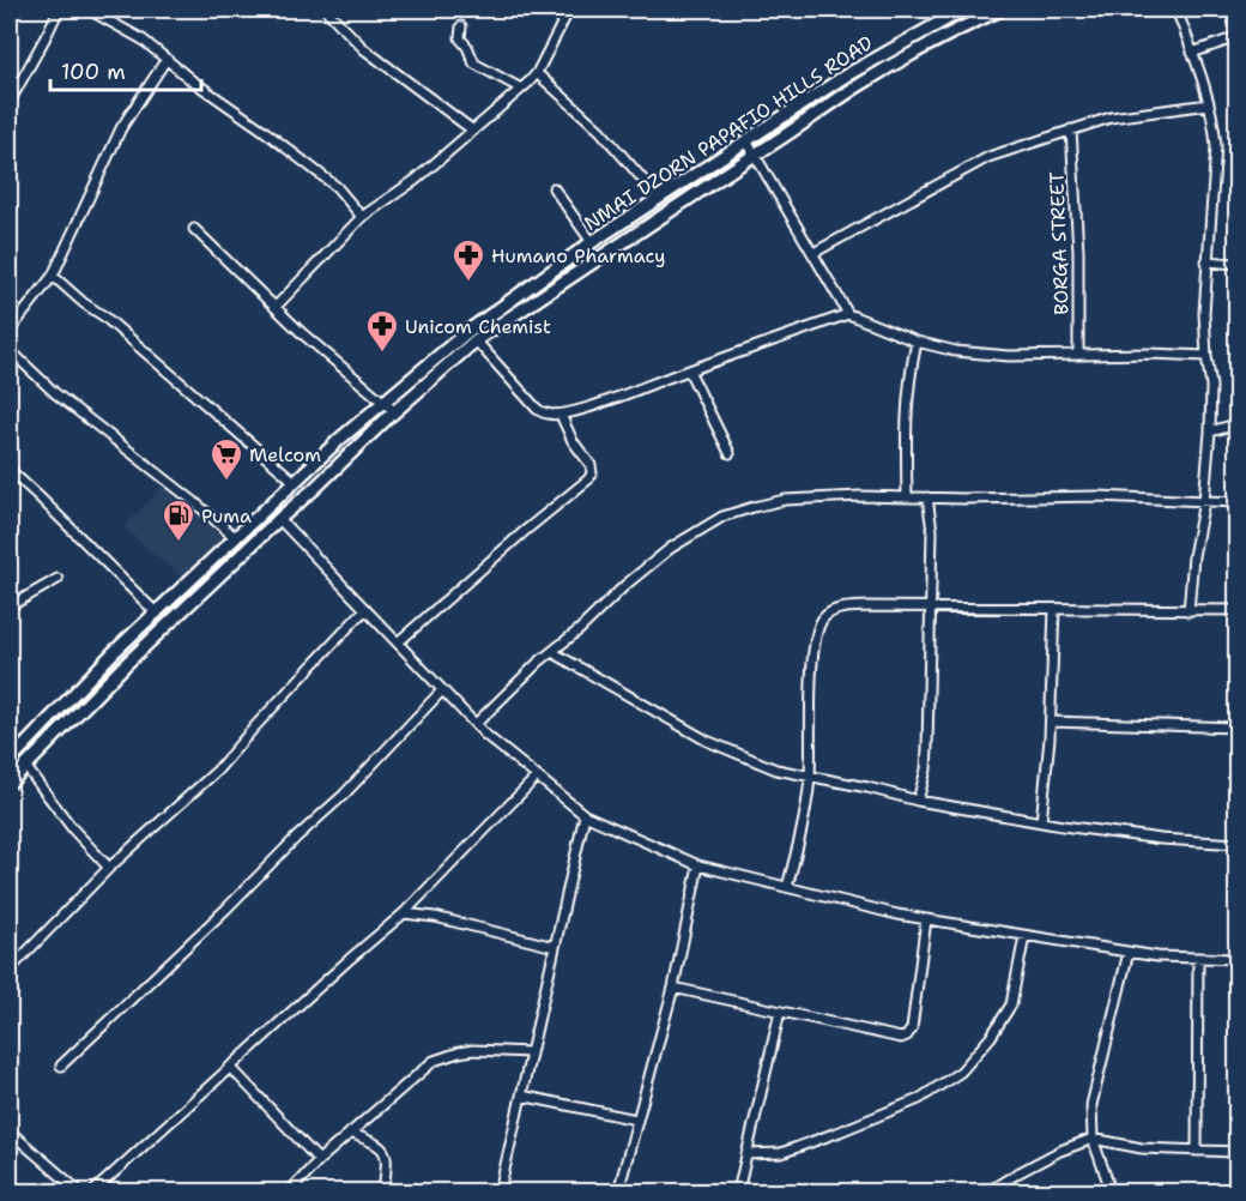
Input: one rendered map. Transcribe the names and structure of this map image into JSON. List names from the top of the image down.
{
  "streets": {
    "street": ["NMAI DZORN PAPAFIO HILLS ROAD", "BORGA STREET"]
  },
  "places": {
    "pharmacy": ["Humano Pharmacy", "Unicom Chemist"],
    "supermarket": ["Melcom"],
    "fuel station": ["Puma"]
  },
  "scale_bar": "100 m"
}
